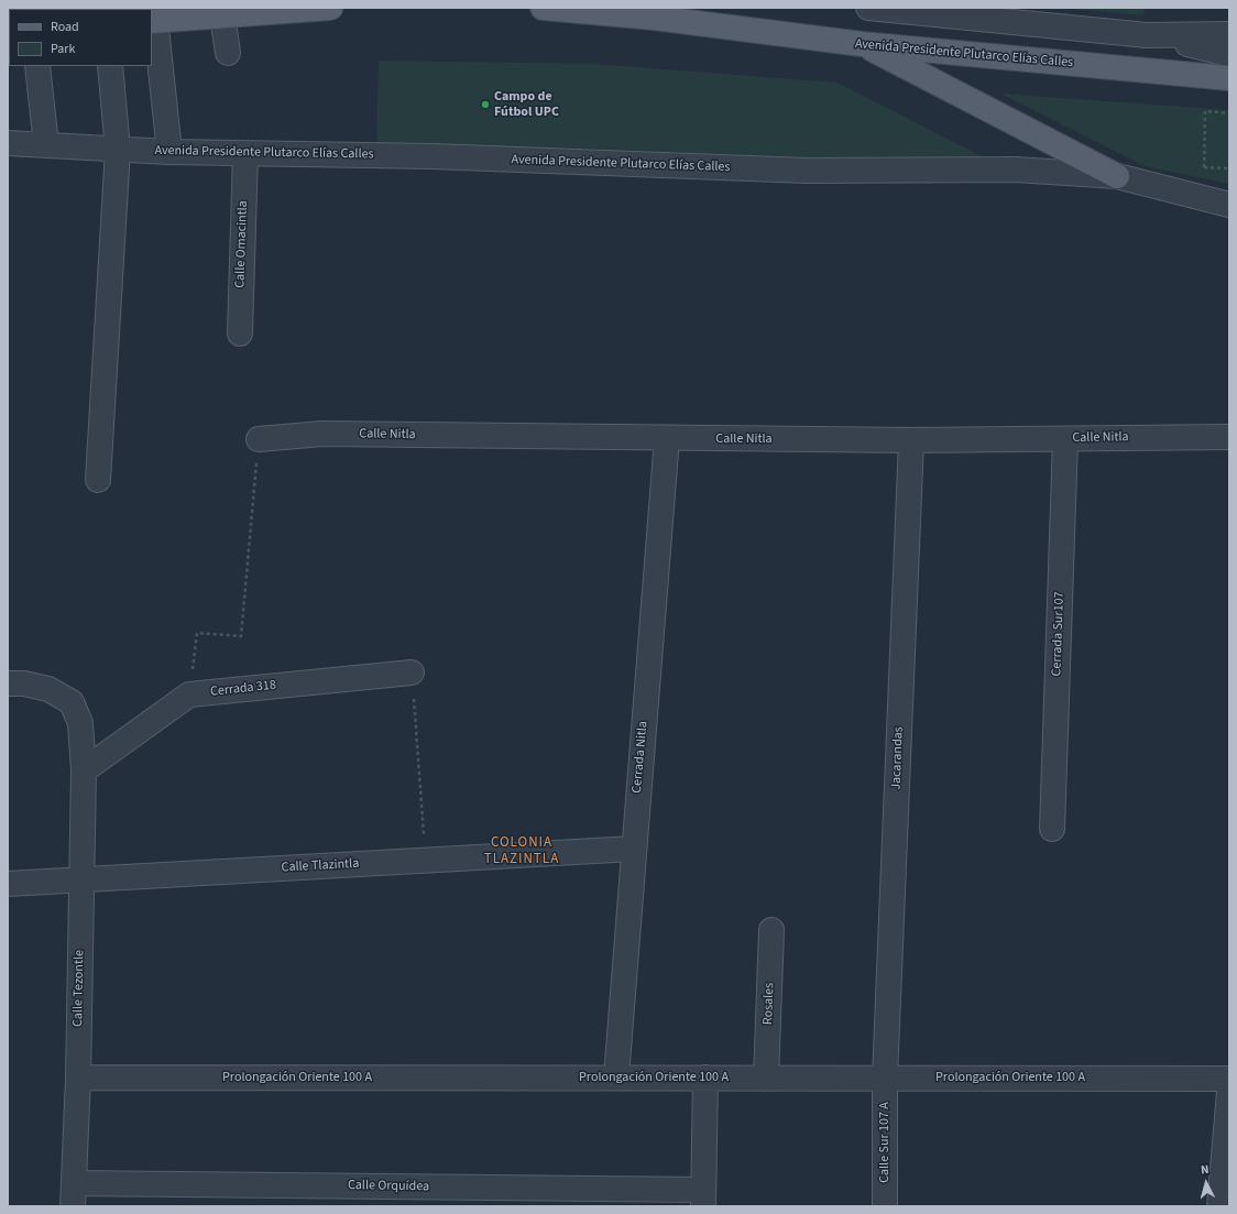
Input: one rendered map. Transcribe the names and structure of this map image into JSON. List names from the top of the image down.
{
  "streets": {
    "main road": ["Avenida Presidente Plutarco Elías Calles"],
    "street": [
      "Calle Omacintla",
      "Calle Nitla",
      "Cerrada Sur107",
      "Cerrada 318",
      "Cerrada Nitla",
      "Jacarandas",
      "Calle Tlazintla",
      "Calle Tezontle",
      "Rosales",
      "Prolongación Oriente 100 A",
      "Calle Sur 107 A",
      "Calle Orquídea"
    ]
  },
  "crossings": [
    ["Avenida Presidente Plutarco Elías Calles", "Calle Omacintla"],
    ["Calle Nitla", "Cerrada Sur107"],
    ["Calle Nitla", "Cerrada 318"],
    ["Calle Nitla", "Cerrada Nitla"],
    ["Calle Nitla", "Jacarandas"],
    ["Cerrada Nitla", "Calle Tlazintla"],
    ["Cerrada Nitla", "Prolongación Oriente 100 A"],
    ["Jacarandas", "Prolongación Oriente 100 A"],
    ["Jacarandas", "Calle Sur 107 A"],
    ["Calle Tlazintla", "Calle Tezontle"],
    ["Calle Tezontle", "Prolongación Oriente 100 A"],
    ["Calle Tezontle", "Calle Orquídea"],
    ["Rosales", "Prolongación Oriente 100 A"],
    ["Prolongación Oriente 100 A", "Calle Sur 107 A"]
  ],
  "districts": ["COLONIA TLAZINTLA"],
  "places": ["Campo de Fútbol UPC"],
  "legend": ["Road", "Park"],
  "north": "top"
}
